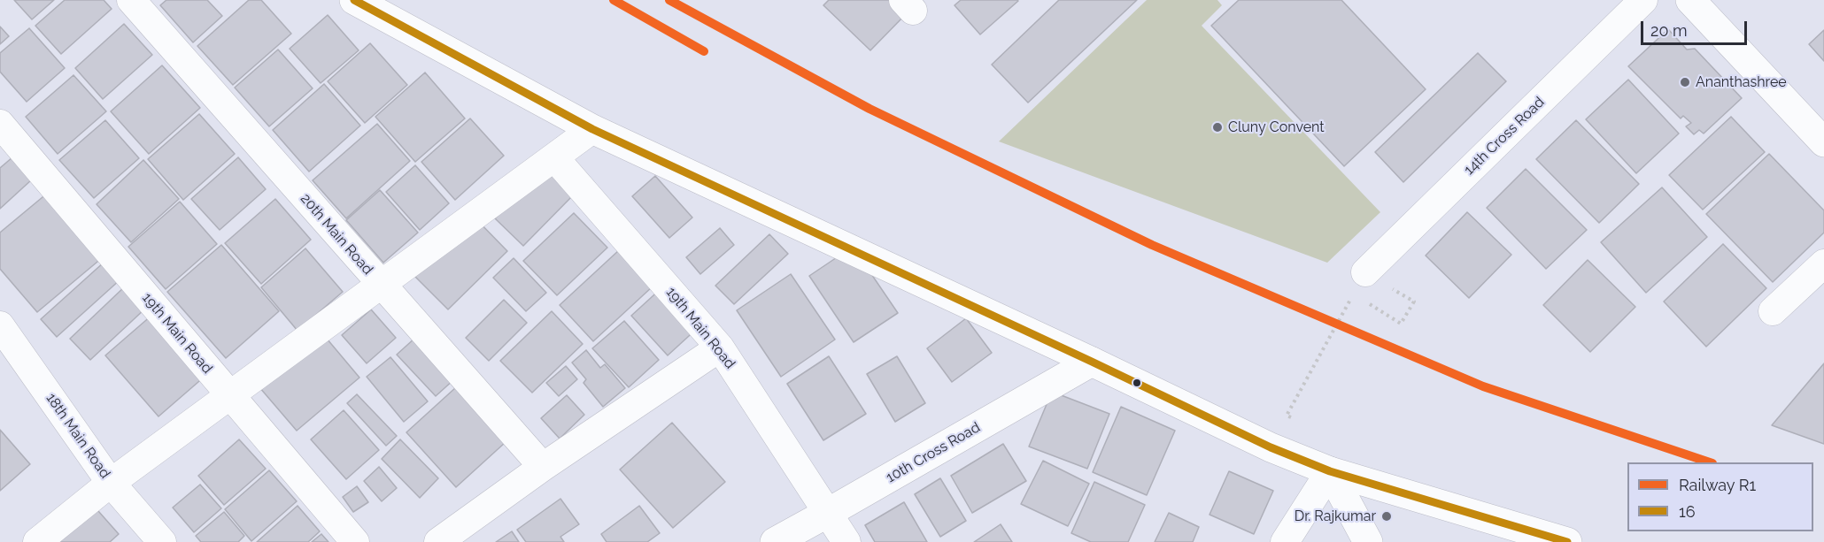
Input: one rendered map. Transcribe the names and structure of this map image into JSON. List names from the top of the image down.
{
  "streets": {
    "main road": ["10th Cross Road"],
    "street": [
      "14th Cross Road",
      "20th Main Road",
      "19th Main Road",
      "18th Main Road"
    ]
  },
  "crossings": [
    ["19th Main Road", "10th Cross Road"]
  ],
  "places": ["Ananthashree", "Cluny Convent", "Dr. Rajkumar"],
  "lines": ["rail line R1", "transit line 16"],
  "legend": ["Railway R1", "16"],
  "scale_bar": "20 m"
}
